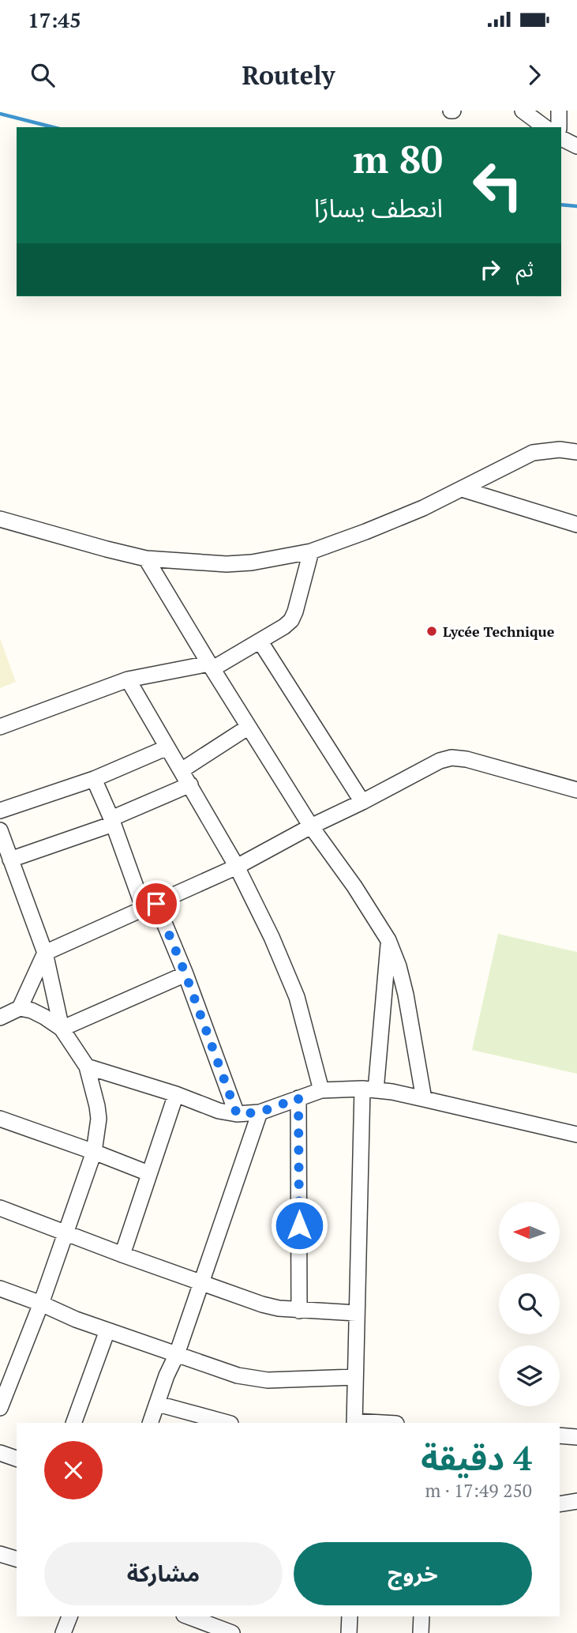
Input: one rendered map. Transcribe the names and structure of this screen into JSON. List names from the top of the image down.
{
  "places": ["Lycée Technique"],
  "north": "left",
  "page": {
    "status": "17:45",
    "header": "Routely",
    "turn": ["80 m", "انعطف يسارًا"],
    "then": "ثم",
    "heading": ["4 دقيقة", "250 m · 17:49"],
    "buttons": ["خروج", "مشاركة"]
  }
}
